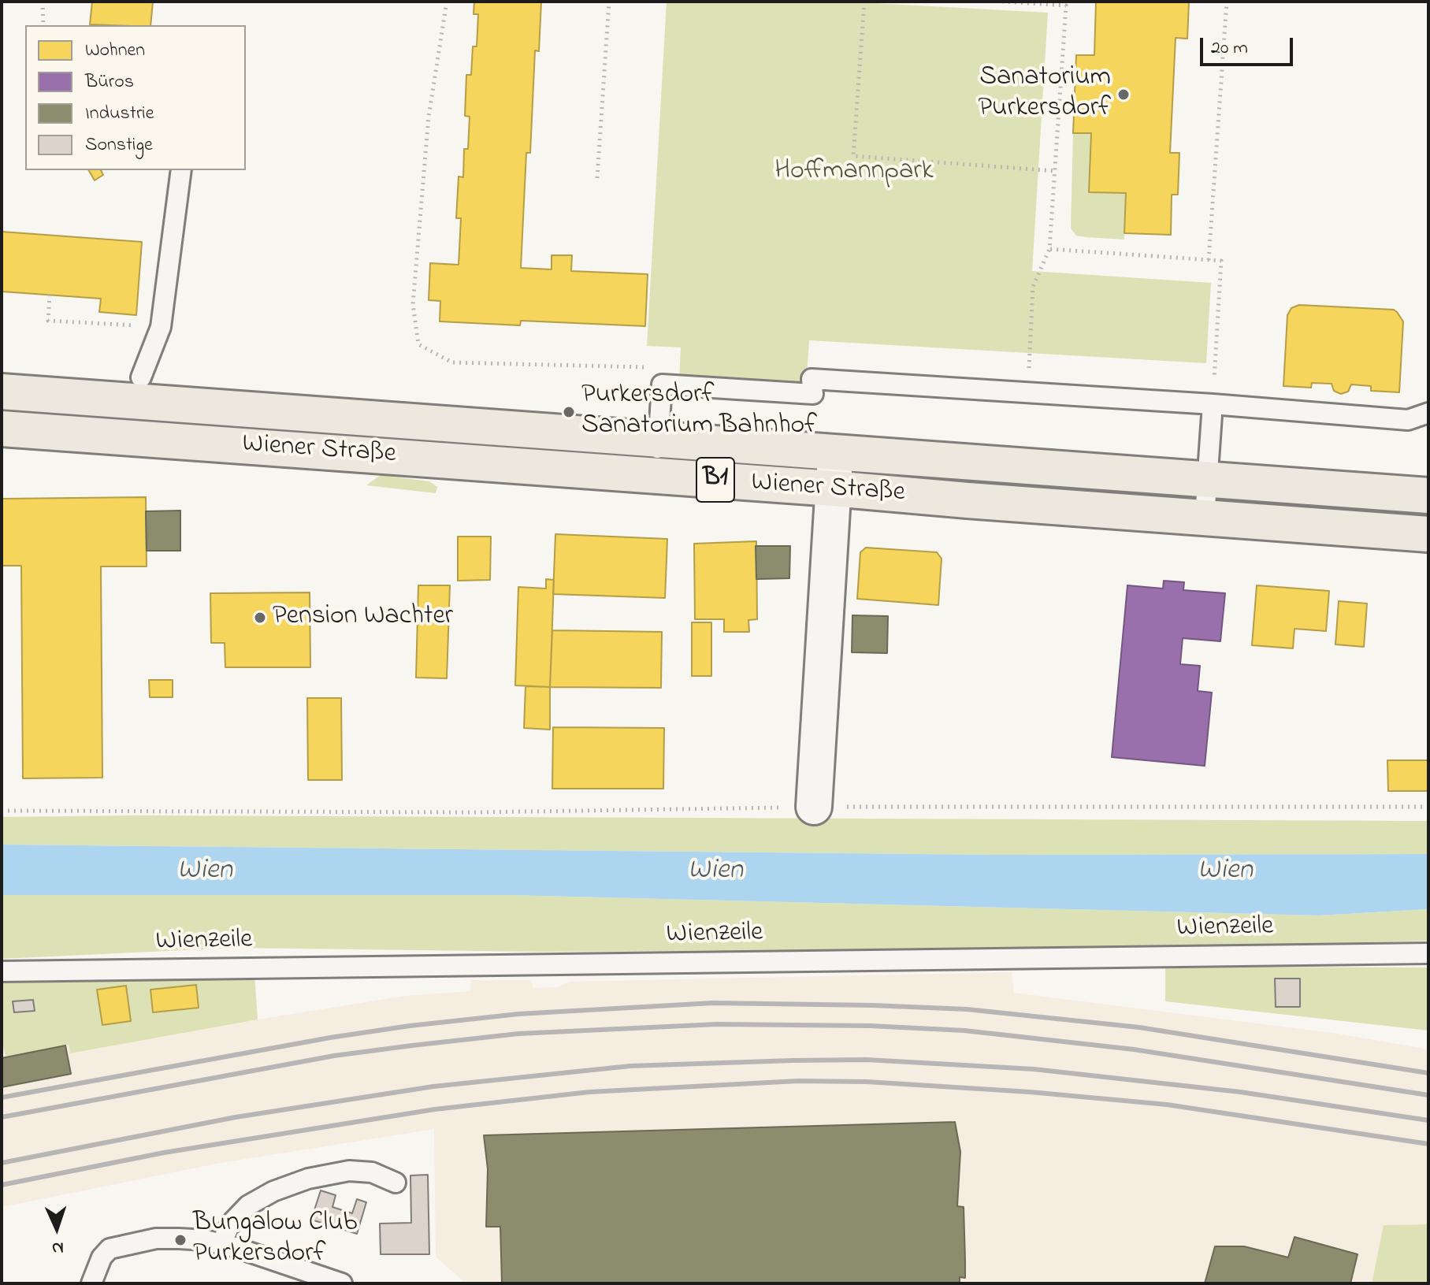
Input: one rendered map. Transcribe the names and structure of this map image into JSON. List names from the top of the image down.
{
  "streets": {
    "main road": ["Wiener Straße", "B1"],
    "lane": ["Wienzeile"]
  },
  "water": ["Wien"],
  "parks": ["Hoffmannpark"],
  "places": [
    "Sanatorium Purkersdorf",
    "Purkersdorf Sanatorium Bahnhof",
    "Pension Wachter",
    "Bungalow Club Purkersdorf"
  ],
  "legend": [
    "Wohnen",
    "Büros",
    "Industrie",
    "Sonstige"
  ],
  "scale_bar": "20 m",
  "north": "bottom"
}
